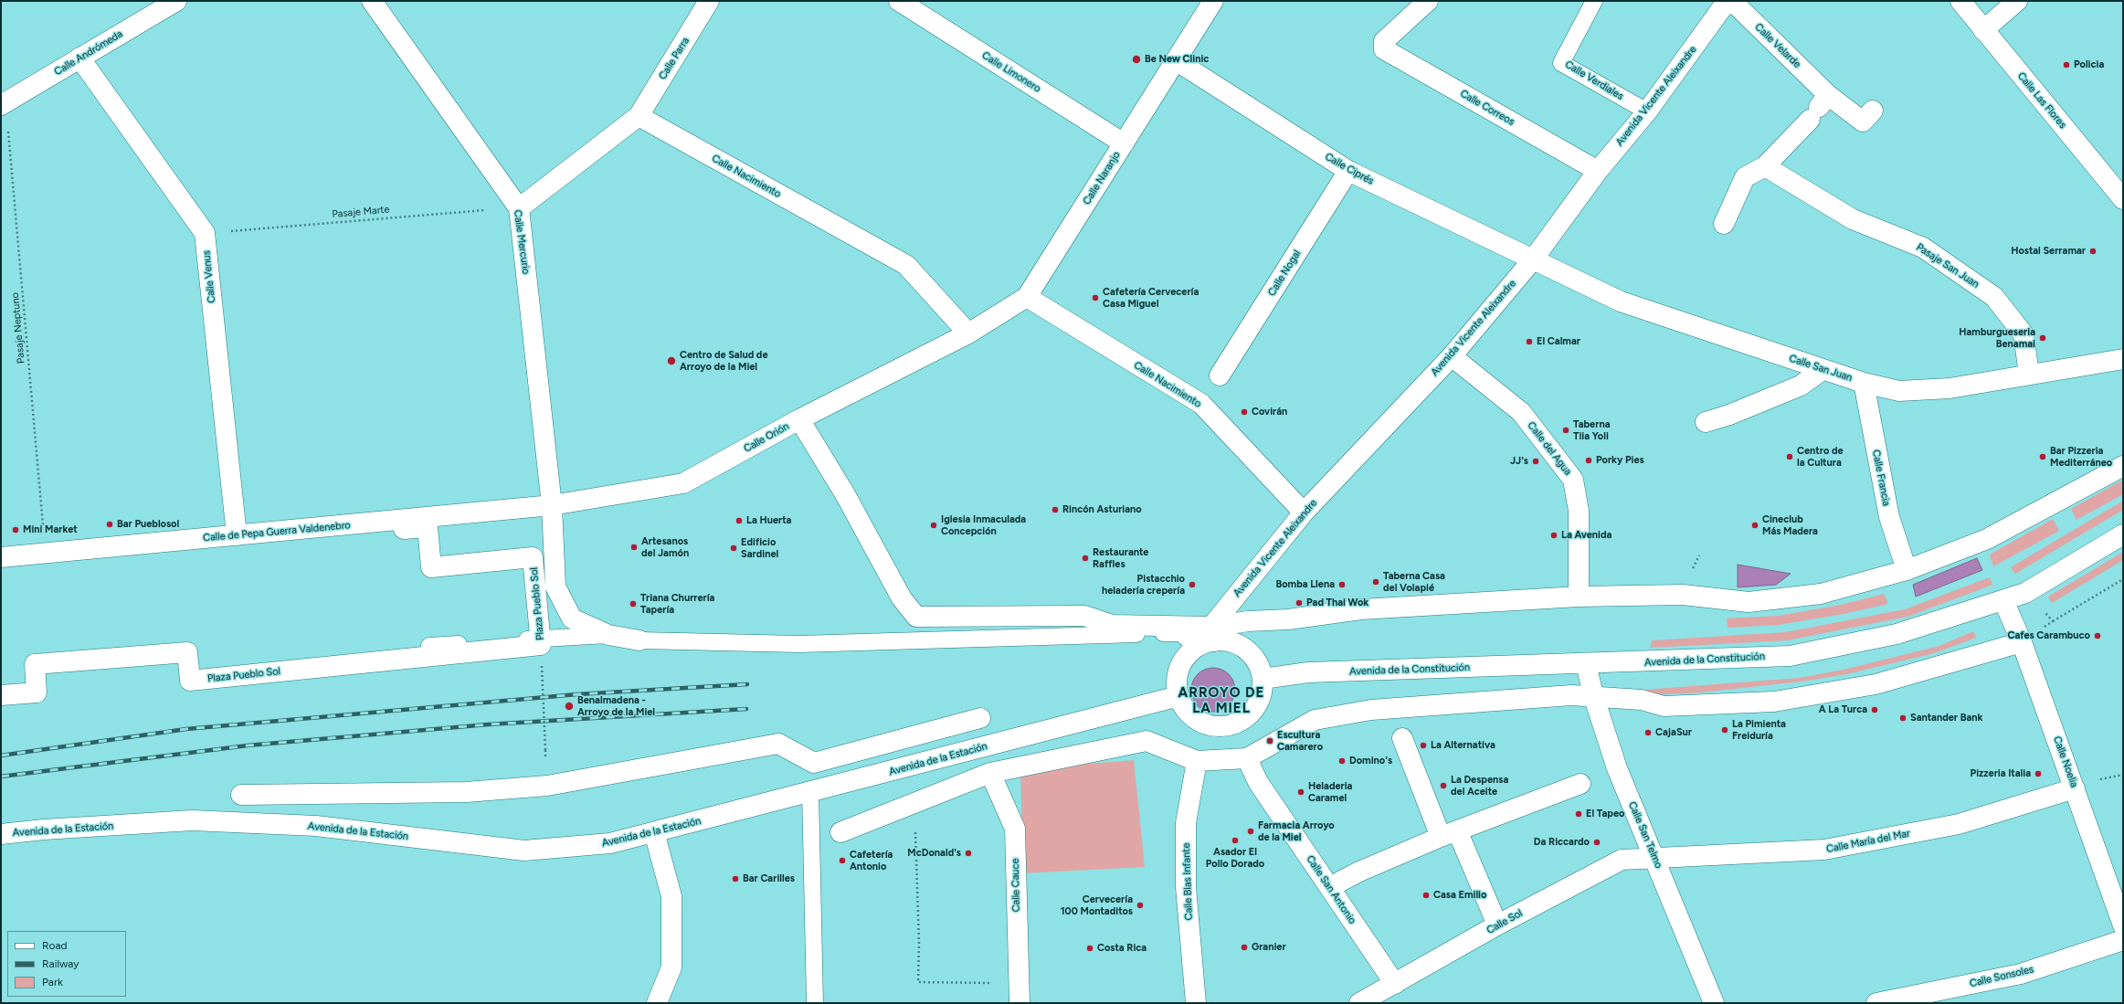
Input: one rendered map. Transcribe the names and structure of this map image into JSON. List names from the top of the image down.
{
  "streets": {
    "street": [
      "Calle Velarde",
      "Calle Andrómeda",
      "Calle Parra",
      "Calle Limonero",
      "Avenida Vicente Aleixandre",
      "Calle Las Flores",
      "Calle Correos",
      "Calle Ciprés",
      "Calle Nacimiento",
      "Calle Naranjo",
      "Calle Mercurio",
      "Pasaje San Juan",
      "Calle Nogal",
      "Calle Venus",
      "Calle San Juan",
      "Calle Orión",
      "Calle del Agua",
      "Calle Francia",
      "Calle de Pepa Guerra Valdenebro",
      "Plaza Pueblo Sol",
      "Avenida de la Constitución",
      "Avenida de la Estación",
      "Calle Noelia",
      "Calle San Telmo",
      "Calle María del Mar",
      "Calle Blas Infante",
      "Calle Cauce",
      "Calle San Antonio",
      "Calle Sol",
      "Calle Sonsoles"
    ],
    "lane": ["Calle Verdiales"],
    "path": ["Pasaje Marte", "Pasaje Neptuno"]
  },
  "crossings": [
    ["Calle Velarde", "Avenida Vicente Aleixandre"],
    ["Calle Andrómeda", "Calle Venus"],
    ["Calle Andrómeda", "Pasaje Neptuno"],
    ["Calle Parra", "Calle Nacimiento"],
    ["Calle Limonero", "Calle Naranjo"],
    ["Calle Verdiales", "Avenida Vicente Aleixandre"],
    ["Avenida Vicente Aleixandre", "Calle Correos"],
    ["Avenida Vicente Aleixandre", "Calle Ciprés"],
    ["Avenida Vicente Aleixandre", "Calle Nacimiento"],
    ["Avenida Vicente Aleixandre", "Calle San Juan"],
    ["Avenida Vicente Aleixandre", "Calle del Agua"],
    ["Avenida Vicente Aleixandre", "Avenida de la Constitución"],
    ["Avenida Vicente Aleixandre", "Avenida de la Estación"],
    ["Calle Ciprés", "Calle Naranjo"],
    ["Calle Ciprés", "Calle Nogal"],
    ["Calle Ciprés", "Calle San Juan"],
    ["Calle Nacimiento", "Calle Naranjo"],
    ["Calle Nacimiento", "Calle Orión"],
    ["Calle Naranjo", "Calle Orión"],
    ["Pasaje Marte", "Calle Mercurio"],
    ["Pasaje Marte", "Calle Venus"],
    ["Calle Mercurio", "Calle Orión"],
    ["Calle Mercurio", "Calle de Pepa Guerra Valdenebro"],
    ["Pasaje San Juan", "Calle San Juan"],
    ["Calle Venus", "Calle de Pepa Guerra Valdenebro"],
    ["Pasaje Neptuno", "Calle de Pepa Guerra Valdenebro"],
    ["Calle San Juan", "Calle Francia"],
    ["Calle Orión", "Calle de Pepa Guerra Valdenebro"],
    ["Avenida de la Constitución", "Avenida de la Estación"],
    ["Avenida de la Constitución", "Calle Noelia"],
    ["Avenida de la Constitución", "Calle San Telmo"],
    ["Calle Noelia", "Calle María del Mar"],
    ["Calle San Telmo", "Calle María del Mar"],
    ["Calle San Telmo", "Calle Sol"],
    ["Calle María del Mar", "Calle Sol"],
    ["Calle San Antonio", "Calle Sol"]
  ],
  "districts": ["ARROYO DE LA MIEL"],
  "places": [
    "Be New Clinic",
    "Policia",
    "Hostal Serramar",
    "Cafetería Cervecería Casa Miguel",
    "Hamburgueseria Benamai",
    "El Calmar",
    "Centro de Salud de Arroyo de la Miel",
    "Covirán",
    "Taberna Tiia Yoli",
    "Centro de la Cultura",
    "Bar Pizzeria Mediterráneo",
    "Porky Pies",
    "JJ's",
    "Rincón Asturiano",
    "La Huerta",
    "Bar Pueblosol",
    "Iglesia Inmaculada Concepción",
    "Cineclub Más Madera",
    "Mini Market",
    "La Avenida",
    "Artesanos del Jamón",
    "Edificio Sardinel",
    "Restaurante Raffles",
    "Taberna Casa del Volapié",
    "Pistacchio heladería crepería",
    "Bomba Llena",
    "Pad Thai Wok",
    "Triana Churrería Tapería",
    "Cafes Carambuco",
    "Benalmadena - Arroyo de la Miel",
    "A La Turca",
    "Santander Bank",
    "La Pimienta Freiduría",
    "CajaSur",
    "Escultura Camarero",
    "La Alternativa",
    "Domino's",
    "Pizzeria Italia",
    "La Despensa del Aceite",
    "Heladeria Caramel",
    "El Tapeo",
    "Farmacia Arroyo de la Miel",
    "Asador El Pollo Dorado",
    "Da Riccardo",
    "McDonald's",
    "Cafetería Antonio",
    "Bar Carilles",
    "Casa Emilio",
    "Cervecería 100 Montaditos",
    "Granier",
    "Costa Rica"
  ],
  "legend": ["Road", "Railway", "Park"]
}
